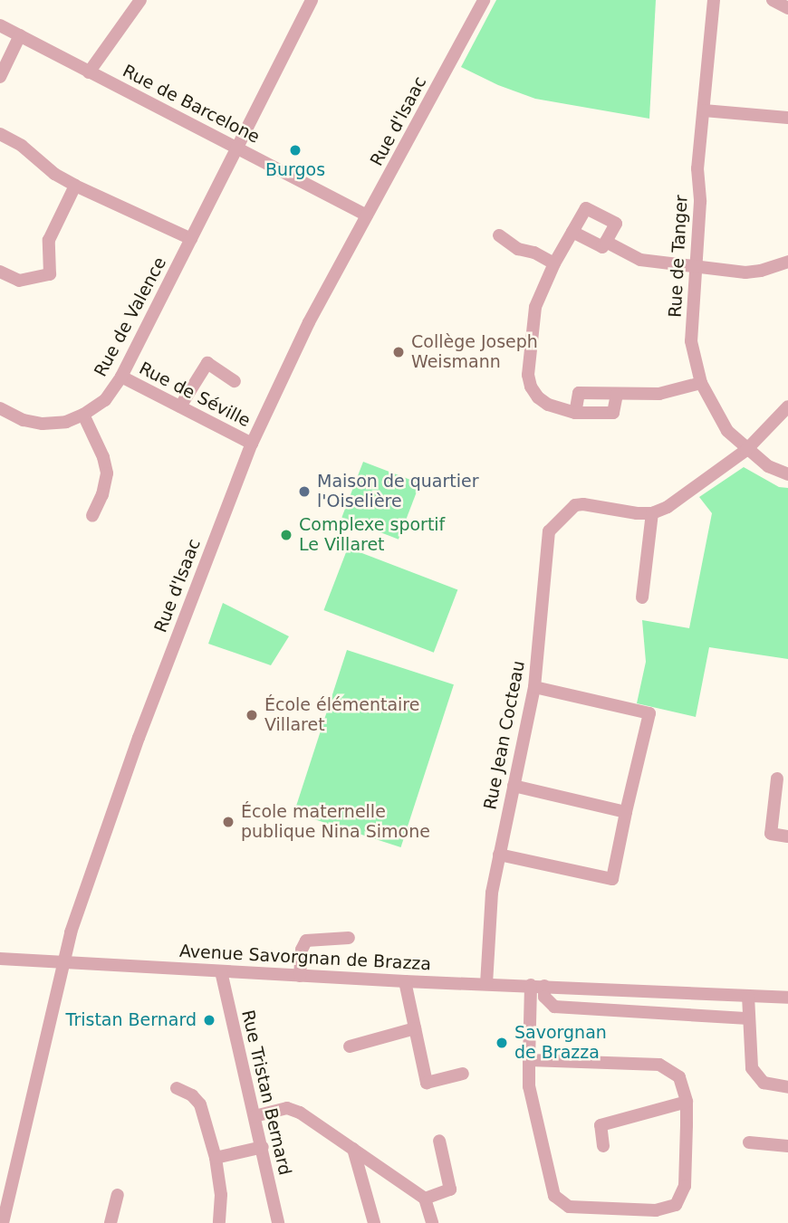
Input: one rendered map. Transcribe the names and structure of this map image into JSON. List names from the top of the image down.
{
  "streets": {
    "street": [
      "Rue de Barcelone",
      "Rue d'Isaac",
      "Rue de Tanger",
      "Rue de Valence",
      "Rue de Séville",
      "Rue Jean Cocteau",
      "Avenue Savorgnan de Brazza",
      "Rue Tristan Bernard"
    ]
  },
  "crossings": [
    ["Rue de Barcelone", "Rue d'Isaac"],
    ["Rue de Barcelone", "Rue de Valence"],
    ["Rue d'Isaac", "Rue de Séville"],
    ["Rue d'Isaac", "Avenue Savorgnan de Brazza"],
    ["Rue de Valence", "Rue de Séville"],
    ["Rue Jean Cocteau", "Avenue Savorgnan de Brazza"],
    ["Avenue Savorgnan de Brazza", "Rue Tristan Bernard"]
  ],
  "places": [
    "Burgos",
    "Collège Joseph Weismann",
    "Maison de quartier l'Oiselière",
    "Complexe sportif Le Villaret",
    "École élémentaire Villaret",
    "École maternelle publique Nina Simone",
    "Tristan Bernard",
    "Savorgnan de Brazza"
  ]
}
